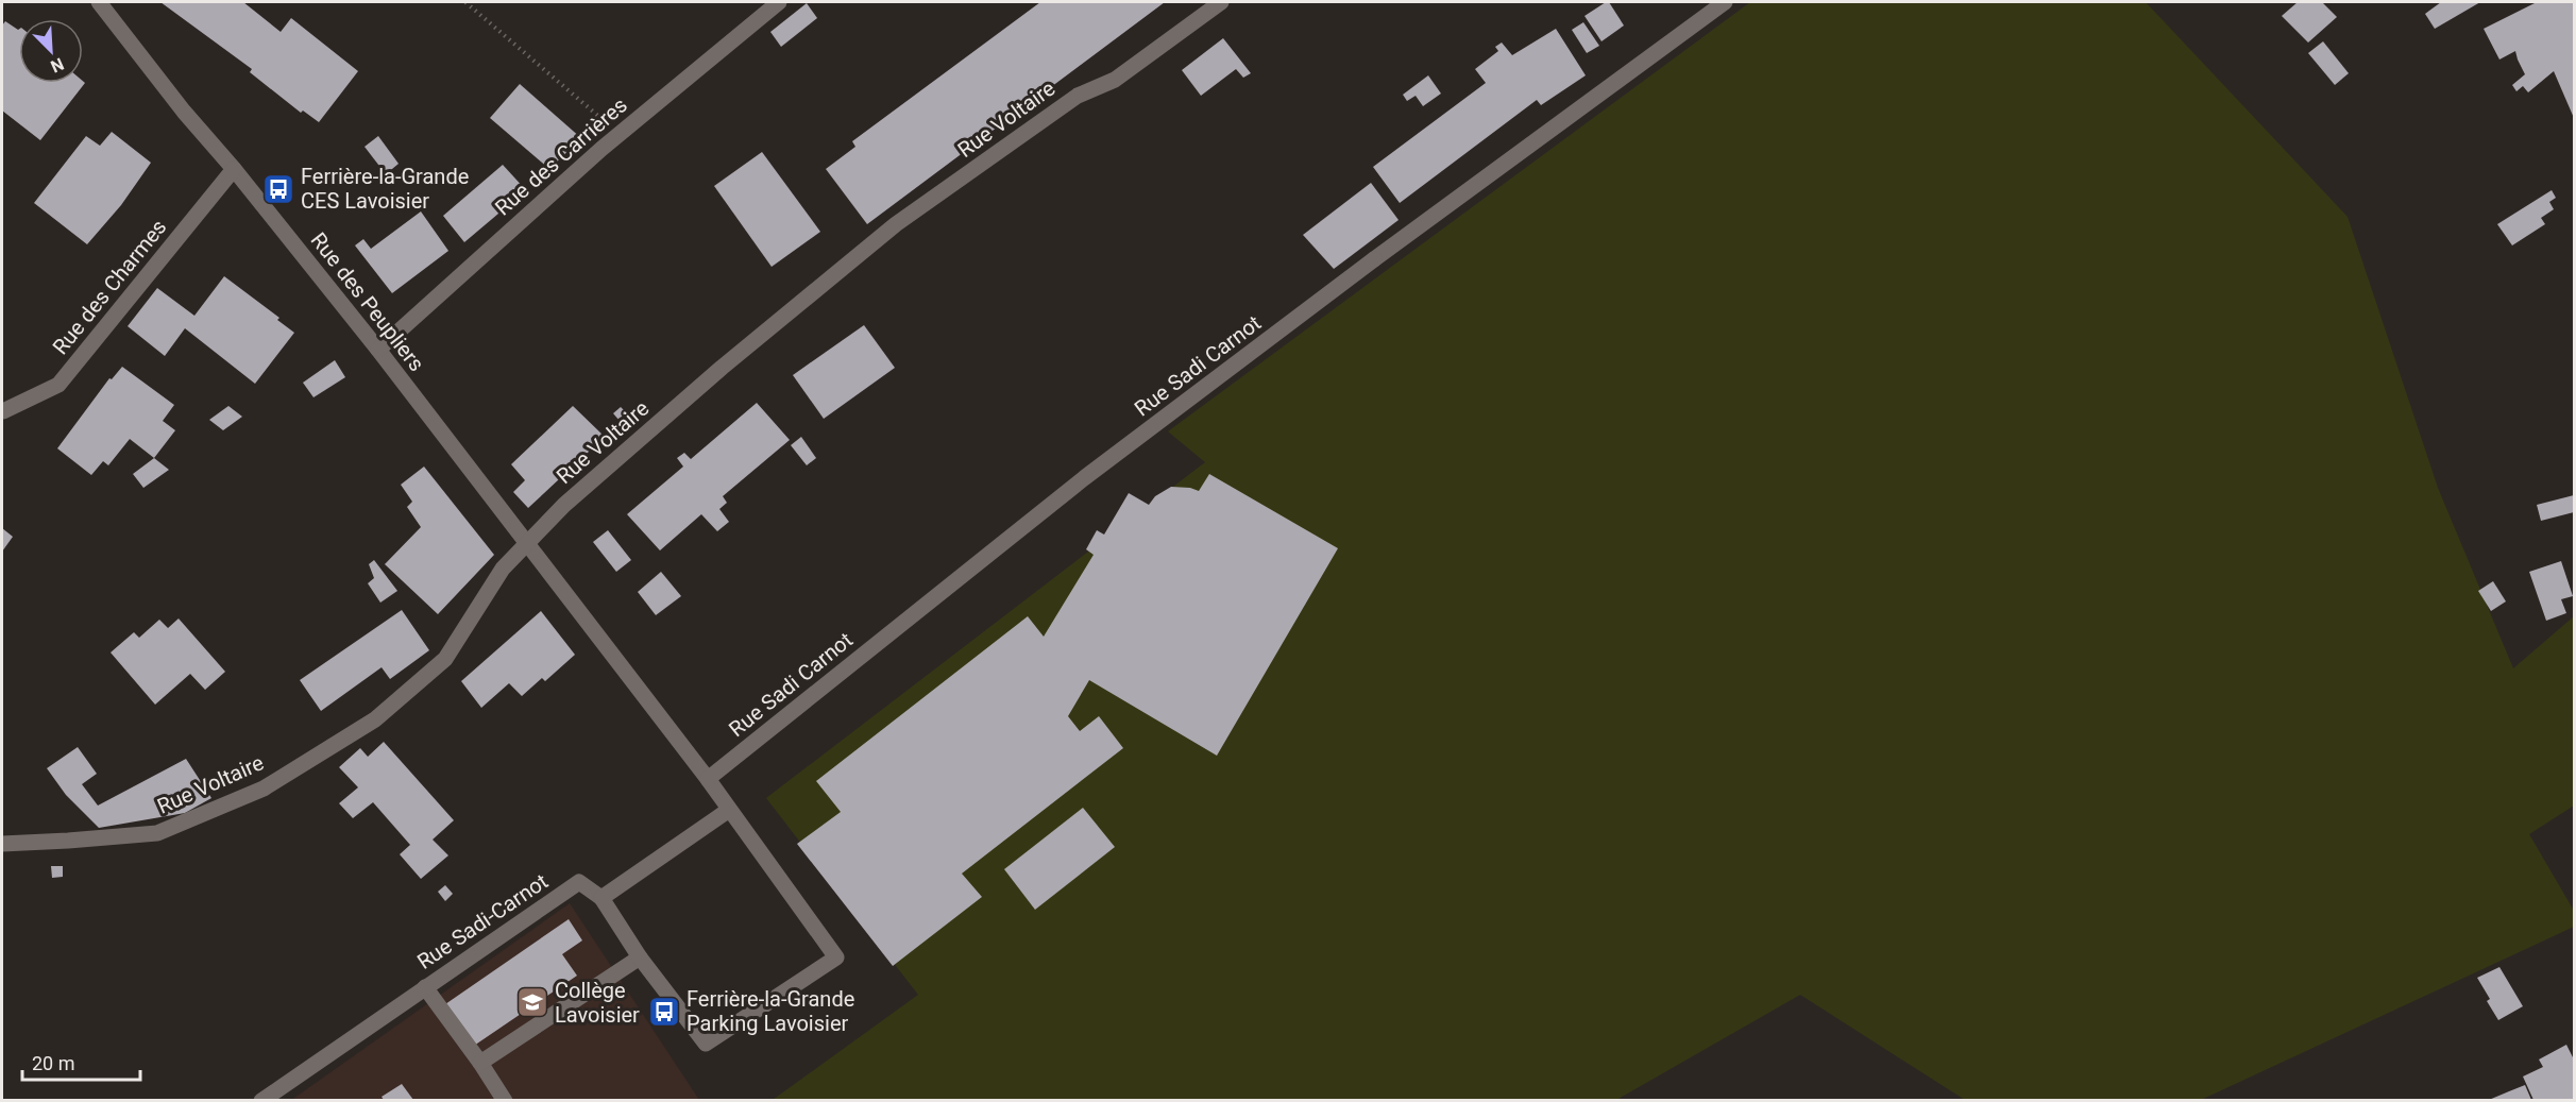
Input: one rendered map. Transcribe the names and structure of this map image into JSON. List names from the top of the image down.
{
  "streets": {
    "street": [
      "Rue Voltaire",
      "Rue des Carrières",
      "Rue des Charmes",
      "Rue des Peupliers",
      "Rue Sadi Carnot",
      "Rue Sadi-Carnot"
    ]
  },
  "crossings": [
    ["Rue Voltaire", "Rue des Peupliers"],
    ["Rue des Carrières", "Rue des Peupliers"],
    ["Rue des Charmes", "Rue des Peupliers"],
    ["Rue des Peupliers", "Rue Sadi Carnot"]
  ],
  "places": {
    "bus stop": ["Ferrière-la-Grande CES Lavoisier", "Ferrière-la-Grande Parking Lavoisier"],
    "school or university": ["Collège Lavoisier"]
  },
  "scale_bar": "20 m",
  "north": "bottom right"
}
